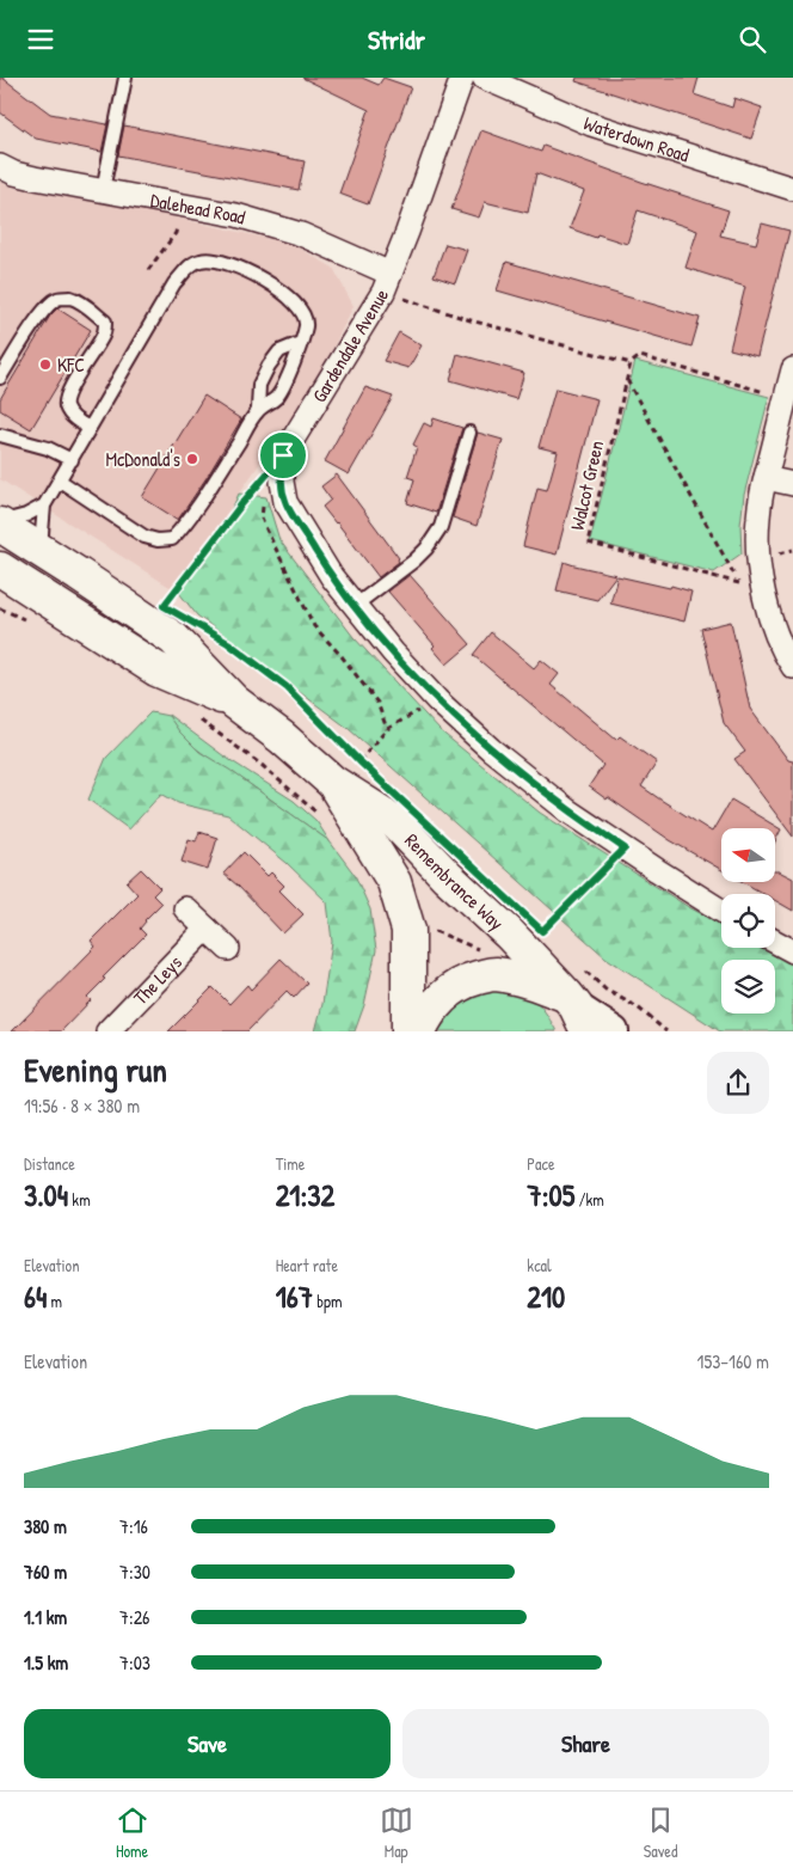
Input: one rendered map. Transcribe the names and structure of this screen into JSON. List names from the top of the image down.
{
  "streets": {
    "highway": ["Remembrance Way"],
    "street": [
      "Waterdown Road",
      "Dalehead Road",
      "Gardendale Avenue",
      "The Leys"
    ],
    "path": ["Walcot Green"]
  },
  "crossings": [
    ["Dalehead Road", "Gardendale Avenue"]
  ],
  "places": ["KFC", "McDonald's"],
  "north": "left",
  "page": {
    "header": "Stridr",
    "heading": ["Evening run", "19:56 · 8 × 380 m"],
    "stats": [
      ["Distance", "3.04 km"],
      ["Time", "21:32"],
      ["Pace", "7:05 /km"],
      ["Elevation", "64 m"],
      ["Heart rate", "167 bpm"],
      ["kcal", "210"]
    ],
    "chart": ["Elevation", "153–160 m"],
    "list": [
      {
        "name": "380 m",
        "note": "7:16"
      },
      {
        "name": "760 m",
        "note": "7:30"
      },
      {
        "name": "1.1 km",
        "note": "7:26"
      },
      {
        "name": "1.5 km",
        "note": "7:03"
      }
    ],
    "buttons": ["Save", "Share"],
    "tabs": ["Home", "Map", "Saved"]
  }
}
